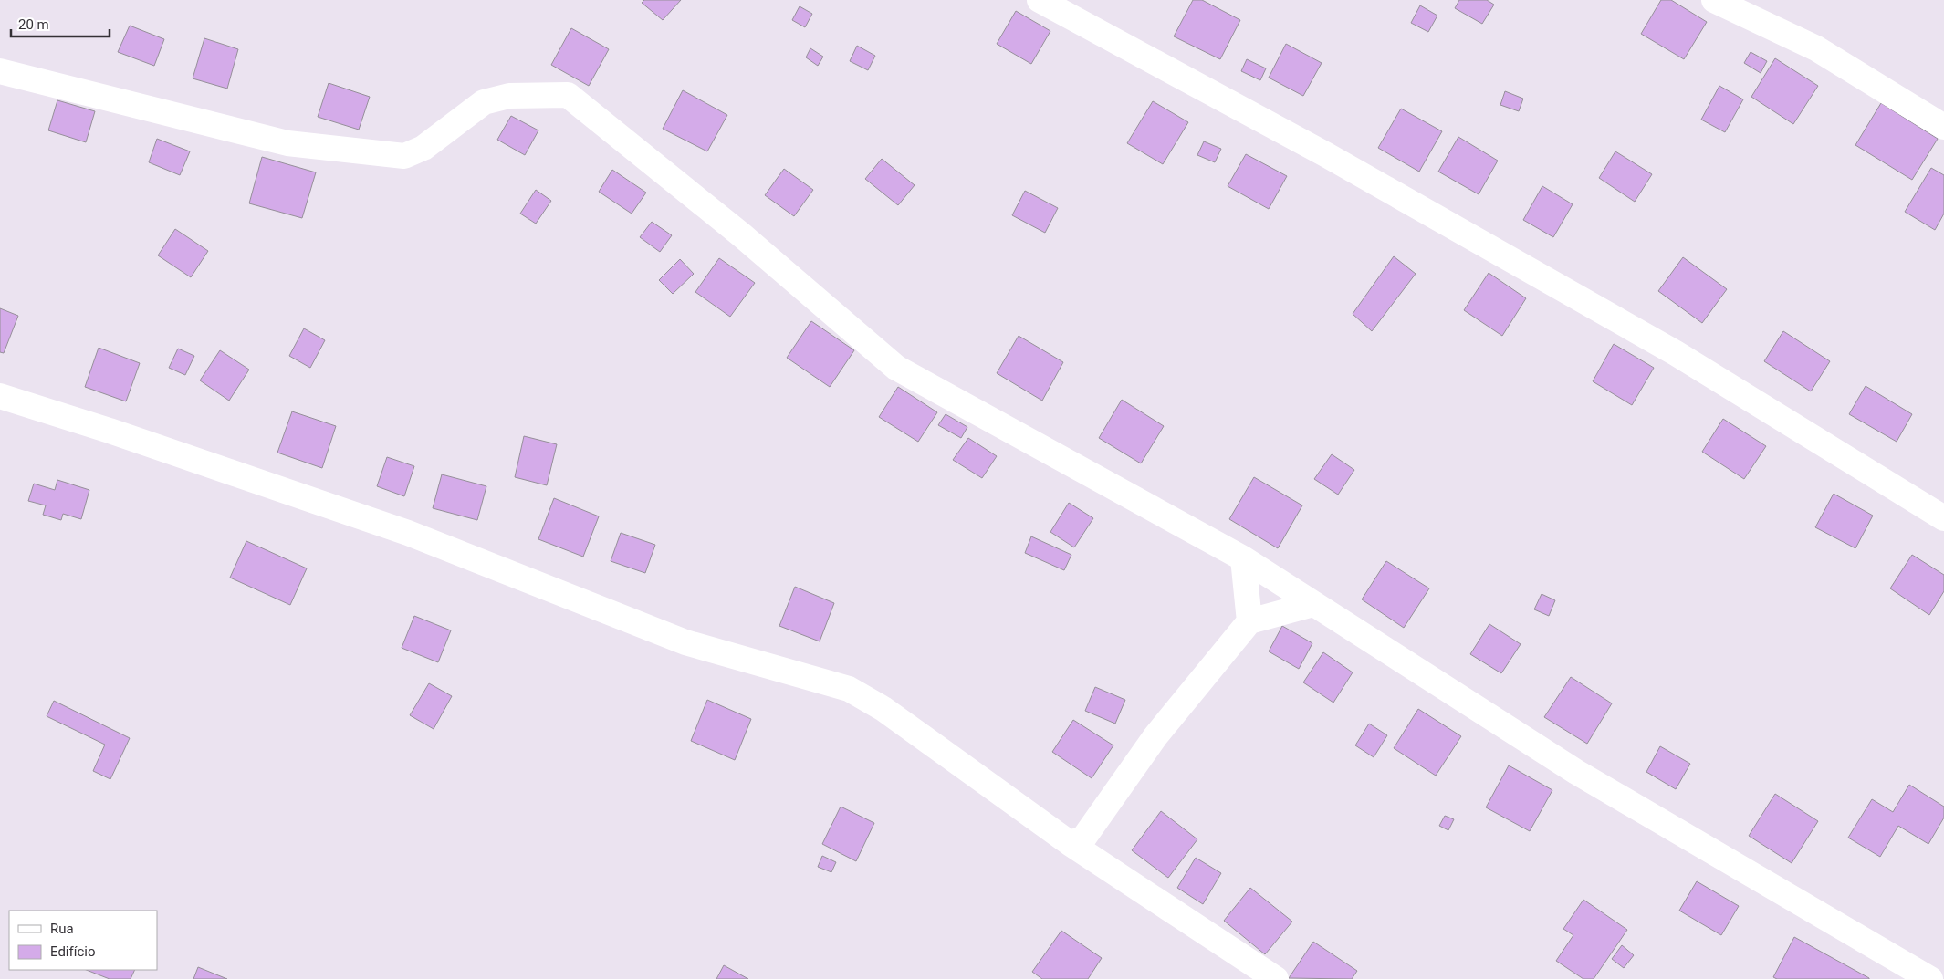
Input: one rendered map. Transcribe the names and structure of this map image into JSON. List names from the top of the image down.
{
  "legend": ["Rua", "Edifício"],
  "scale_bar": "20 m"
}
